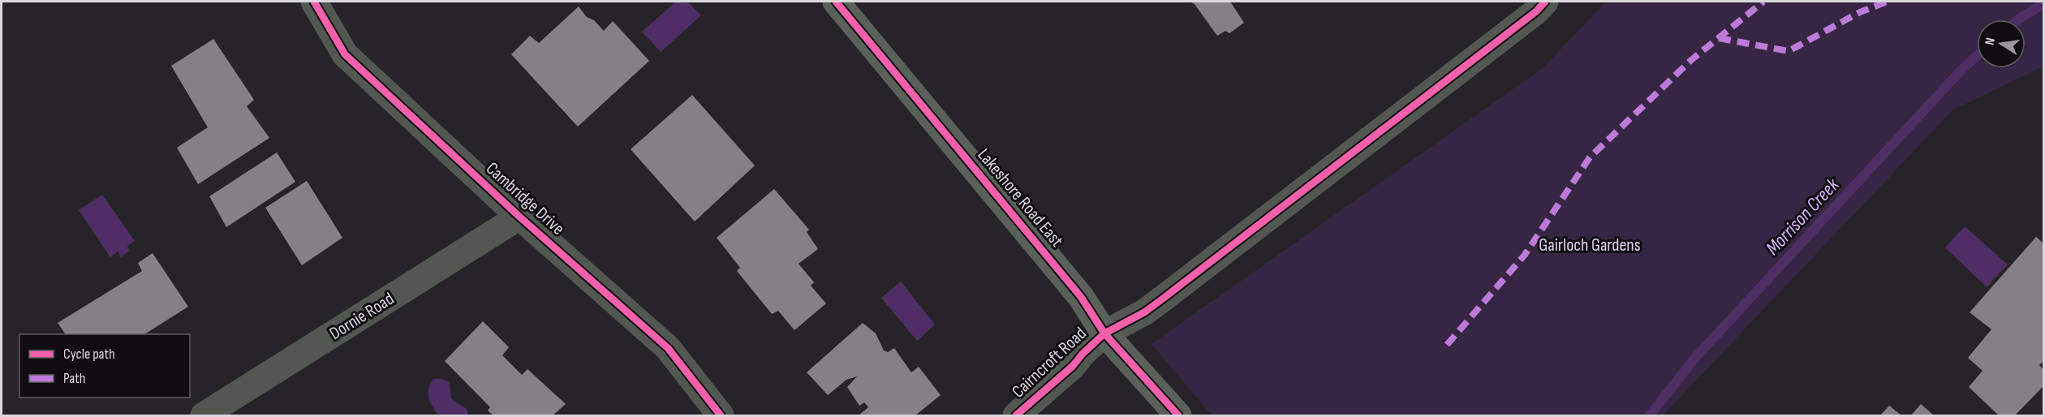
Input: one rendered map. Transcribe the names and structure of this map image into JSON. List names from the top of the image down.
{
  "streets": {
    "main road": ["Lakeshore Road East"],
    "street": ["Cambridge Drive", "Dornie Road", "Cairncroft Road"]
  },
  "crossings": [
    ["Lakeshore Road East", "Cairncroft Road"],
    ["Cambridge Drive", "Dornie Road"]
  ],
  "water": ["Morrison Creek"],
  "parks": ["Gairloch Gardens"],
  "legend": ["Cycle path", "Path"],
  "north": "left"
}
